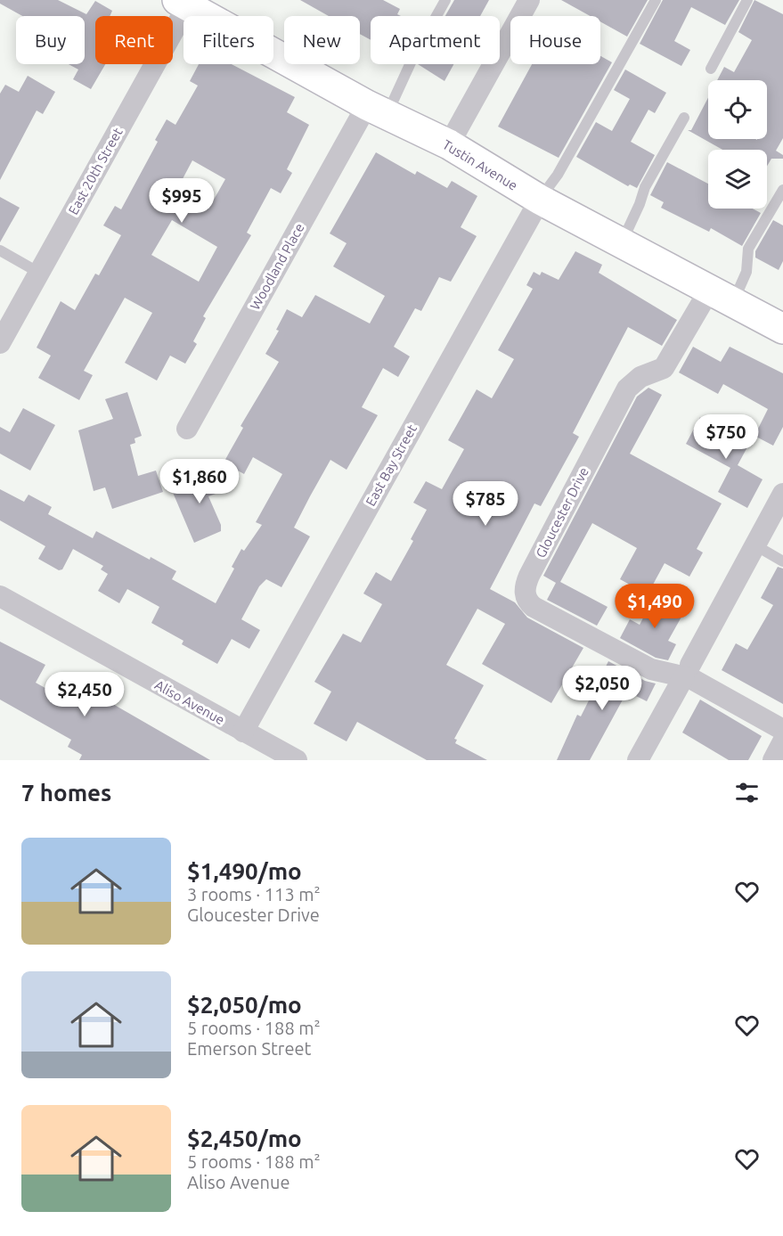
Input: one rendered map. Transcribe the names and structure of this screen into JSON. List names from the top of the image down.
{
  "streets": {
    "street": [
      "Tustin Avenue",
      "East 20th Street",
      "Woodland Place",
      "East Bay Street",
      "Gloucester Drive",
      "Aliso Avenue"
    ]
  },
  "crossings": [
    ["Tustin Avenue", "East 20th Street"],
    ["Tustin Avenue", "Woodland Place"],
    ["Tustin Avenue", "East Bay Street"],
    ["Tustin Avenue", "Gloucester Drive"],
    ["East Bay Street", "Aliso Avenue"]
  ],
  "page": {
    "chip": [
      "Buy",
      "Rent",
      "Filters",
      "New",
      "Apartment",
      "House"
    ],
    "price": [
      "$995",
      "$750",
      "$1,860",
      "$785",
      "$1,490",
      "$2,050",
      "$2,450"
    ],
    "heading": "7 homes",
    "list": [
      {
        "name": "$1,490/mo",
        "note": "3 rooms · 113 m² · Gloucester Drive"
      },
      {
        "name": "$2,050/mo",
        "note": "5 rooms · 188 m² · Emerson Street"
      },
      {
        "name": "$2,450/mo",
        "note": "5 rooms · 188 m² · Aliso Avenue"
      }
    ]
  }
}
